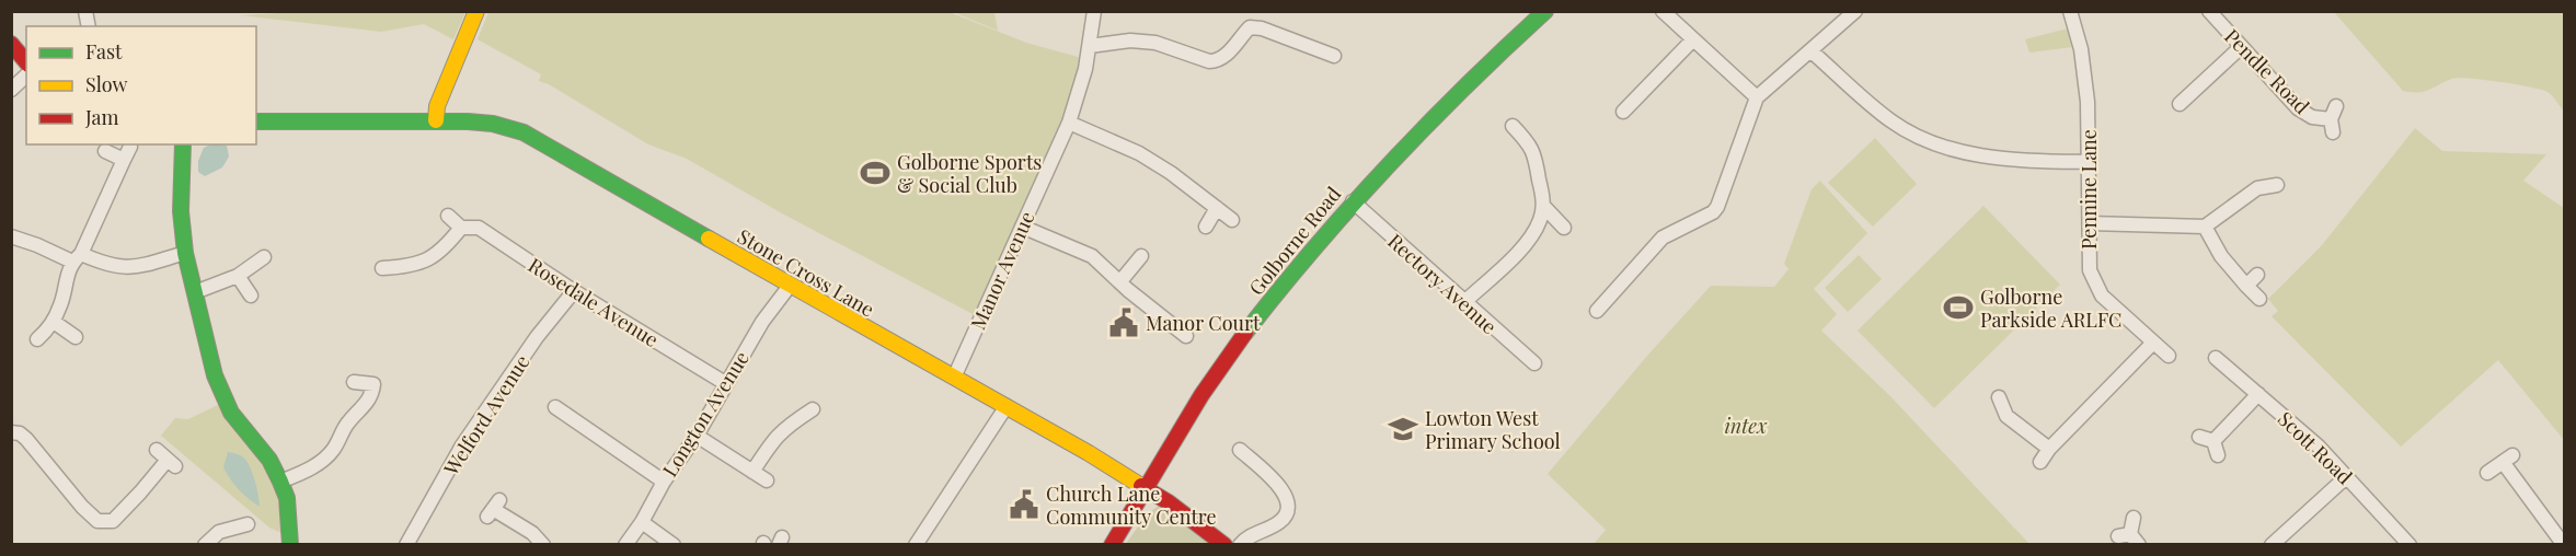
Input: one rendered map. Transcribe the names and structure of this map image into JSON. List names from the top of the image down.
{
  "streets": {
    "street": [
      "Pendle Road",
      "Pennine Lane",
      "Golborne Road",
      "Manor Avenue",
      "Stone Cross Lane",
      "Rectory Avenue",
      "Rosedale Avenue",
      "Longton Avenue",
      "Welford Avenue",
      "Scott Road"
    ]
  },
  "crossings": [
    ["Golborne Road", "Stone Cross Lane"],
    ["Golborne Road", "Rectory Avenue"],
    ["Manor Avenue", "Stone Cross Lane"],
    ["Stone Cross Lane", "Longton Avenue"],
    ["Rosedale Avenue", "Longton Avenue"],
    ["Rosedale Avenue", "Welford Avenue"]
  ],
  "parks": ["intex"],
  "places": {
    "sports": ["Golborne Sports & Social Club", "Golborne Parkside ARLFC"],
    "public building": ["Manor Court", "Church Lane Community Centre"],
    "school or university": ["Lowton West Primary School"]
  },
  "legend": ["Fast", "Slow", "Jam"]
}
